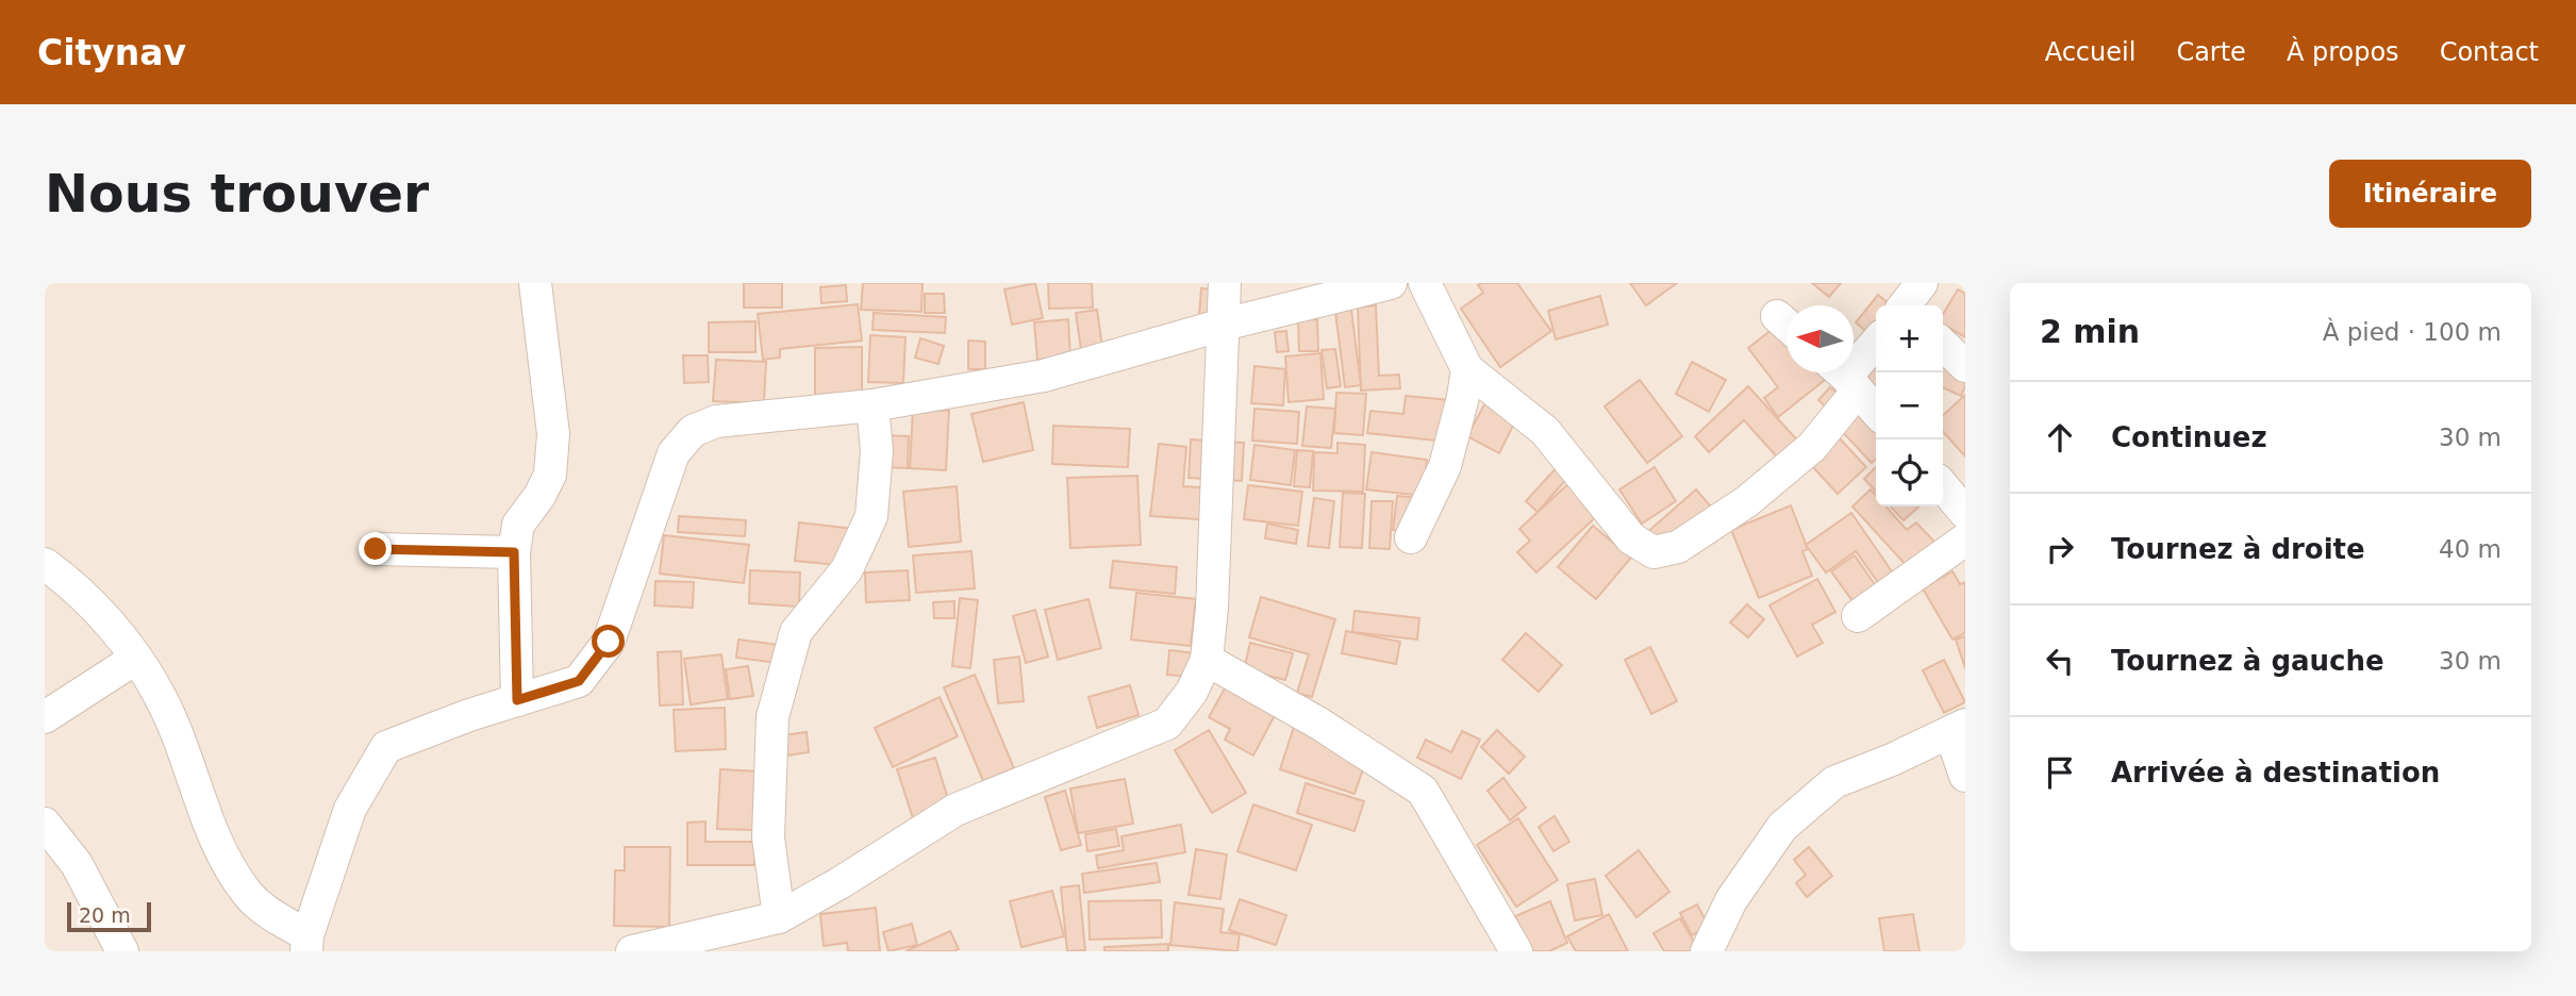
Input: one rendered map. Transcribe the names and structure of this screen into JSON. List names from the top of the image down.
{
  "scale_bar": "20 m",
  "north": "left",
  "page": {
    "header": "Citynav",
    "nav": [
      "Accueil",
      "Carte",
      "À propos",
      "Contact"
    ],
    "buttons": "Itinéraire",
    "title": "Nous trouver",
    "heading": ["2 min", "À pied · 100 m"],
    "map_buttons": ["+", "−"],
    "list": [
      ["Continuez", "30 m"],
      ["Tournez à droite", "40 m"],
      ["Tournez à gauche", "30 m"],
      "Arrivée à destination"
    ],
    "scale": "20 m"
  }
}
